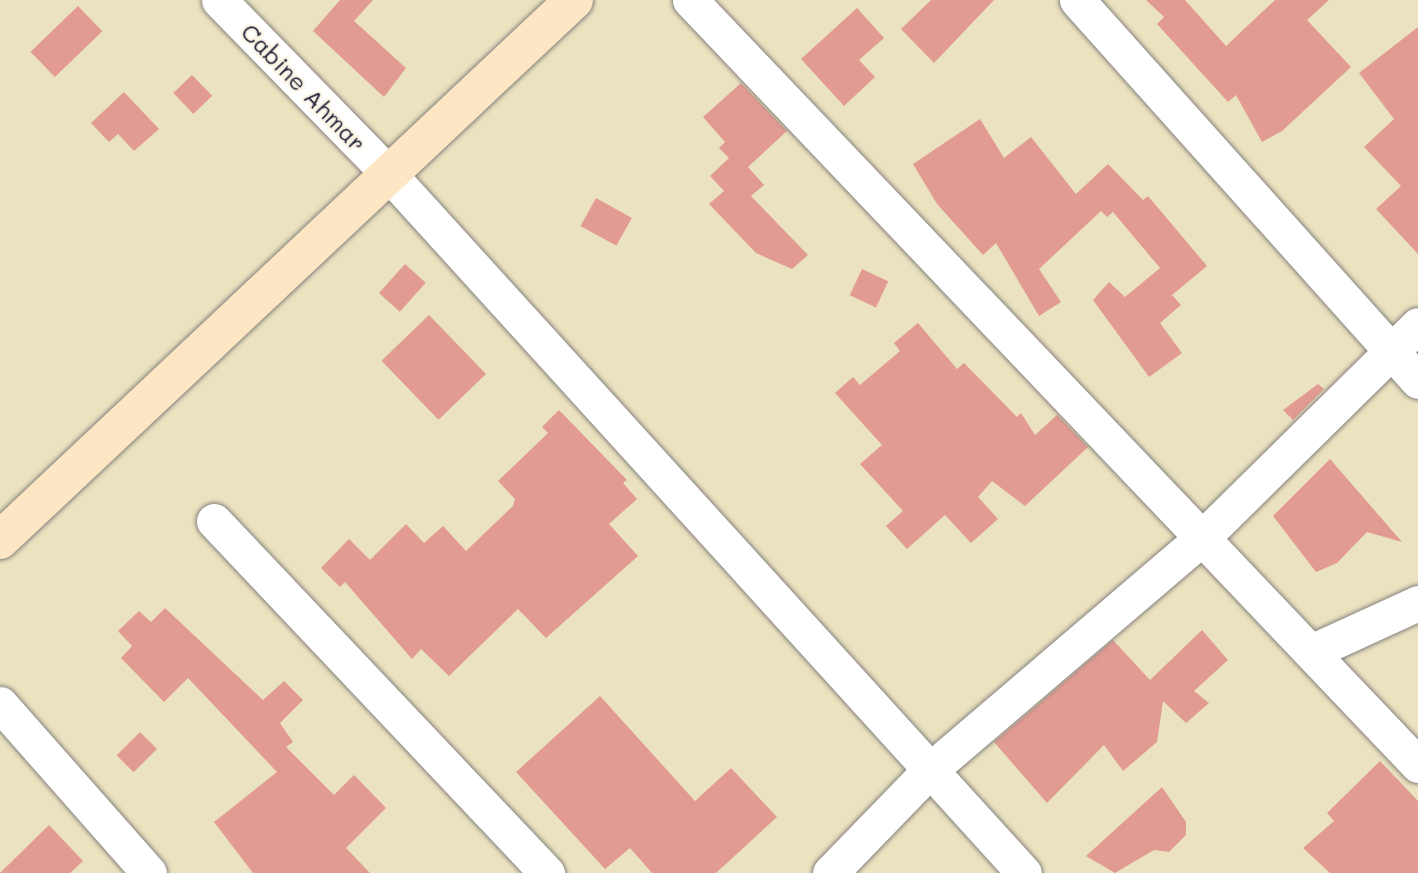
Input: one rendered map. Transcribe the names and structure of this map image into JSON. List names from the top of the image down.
{
  "streets": {
    "street": ["Cabine Ahmar"]
  }
}
